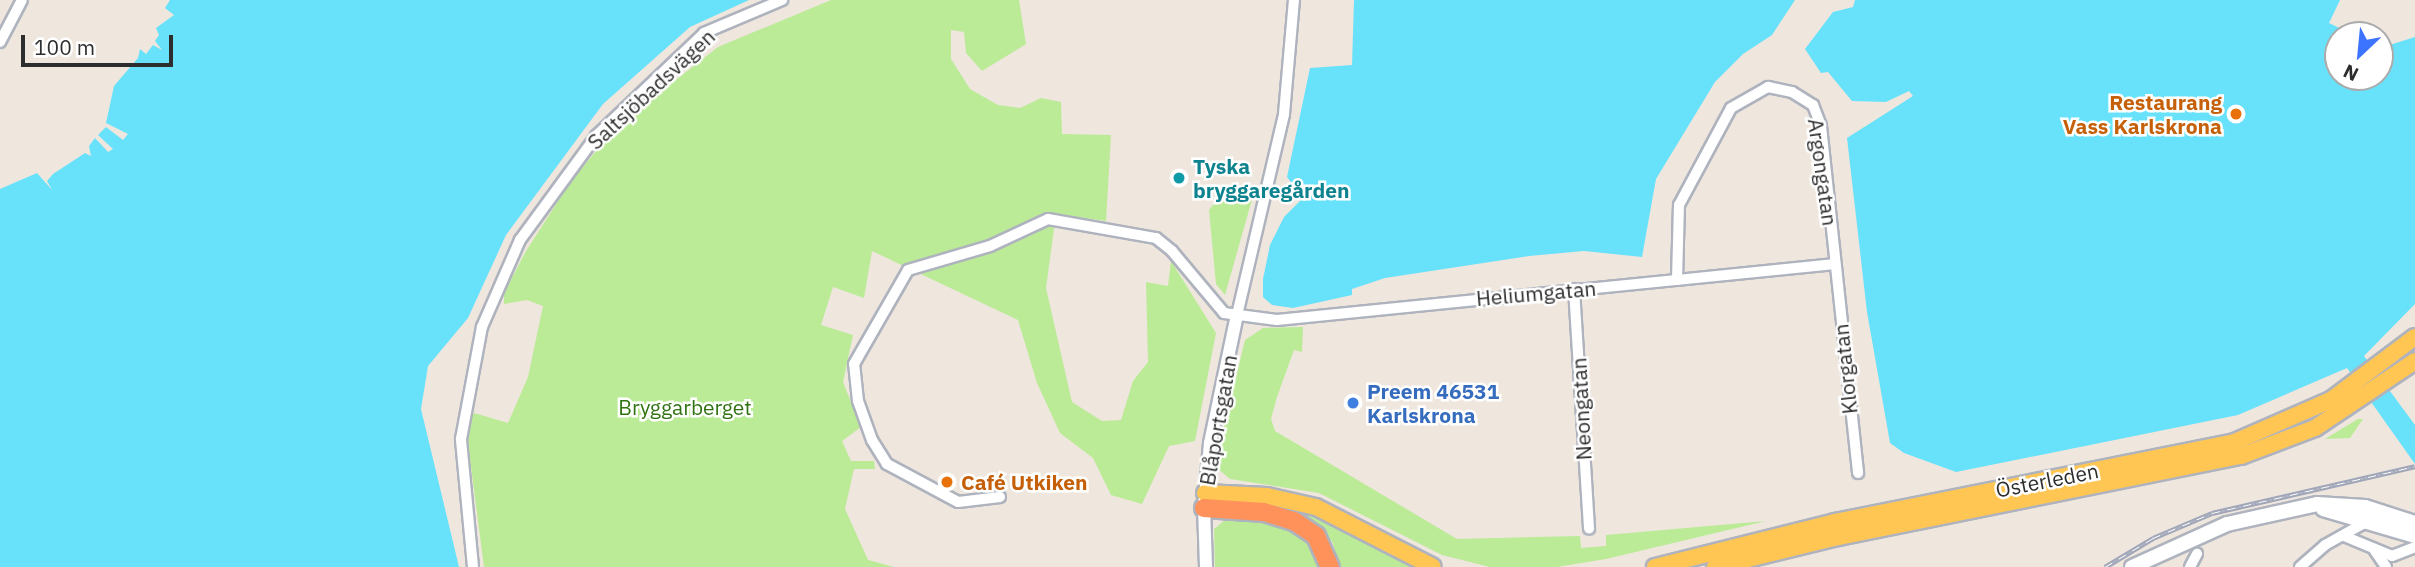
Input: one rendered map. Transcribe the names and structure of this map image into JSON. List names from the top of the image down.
{
  "streets": {
    "main road": ["Österleden"],
    "street": [
      "Saltsjöbadsvägen",
      "Argongatan",
      "Heliumgatan",
      "Klorgatan",
      "Neongatan",
      "Blåportsgatan"
    ]
  },
  "crossings": [
    ["Argongatan", "Heliumgatan"],
    ["Argongatan", "Klorgatan"],
    ["Heliumgatan", "Klorgatan"],
    ["Heliumgatan", "Neongatan"],
    ["Heliumgatan", "Blåportsgatan"]
  ],
  "parks": ["Bryggarberget"],
  "places": [
    "Restaurang Vass Karlskrona",
    "Tyska bryggaregården",
    "Preem 46531 Karlskrona",
    "Café Utkiken"
  ],
  "scale_bar": "100 m",
  "north": "bottom left"
}
